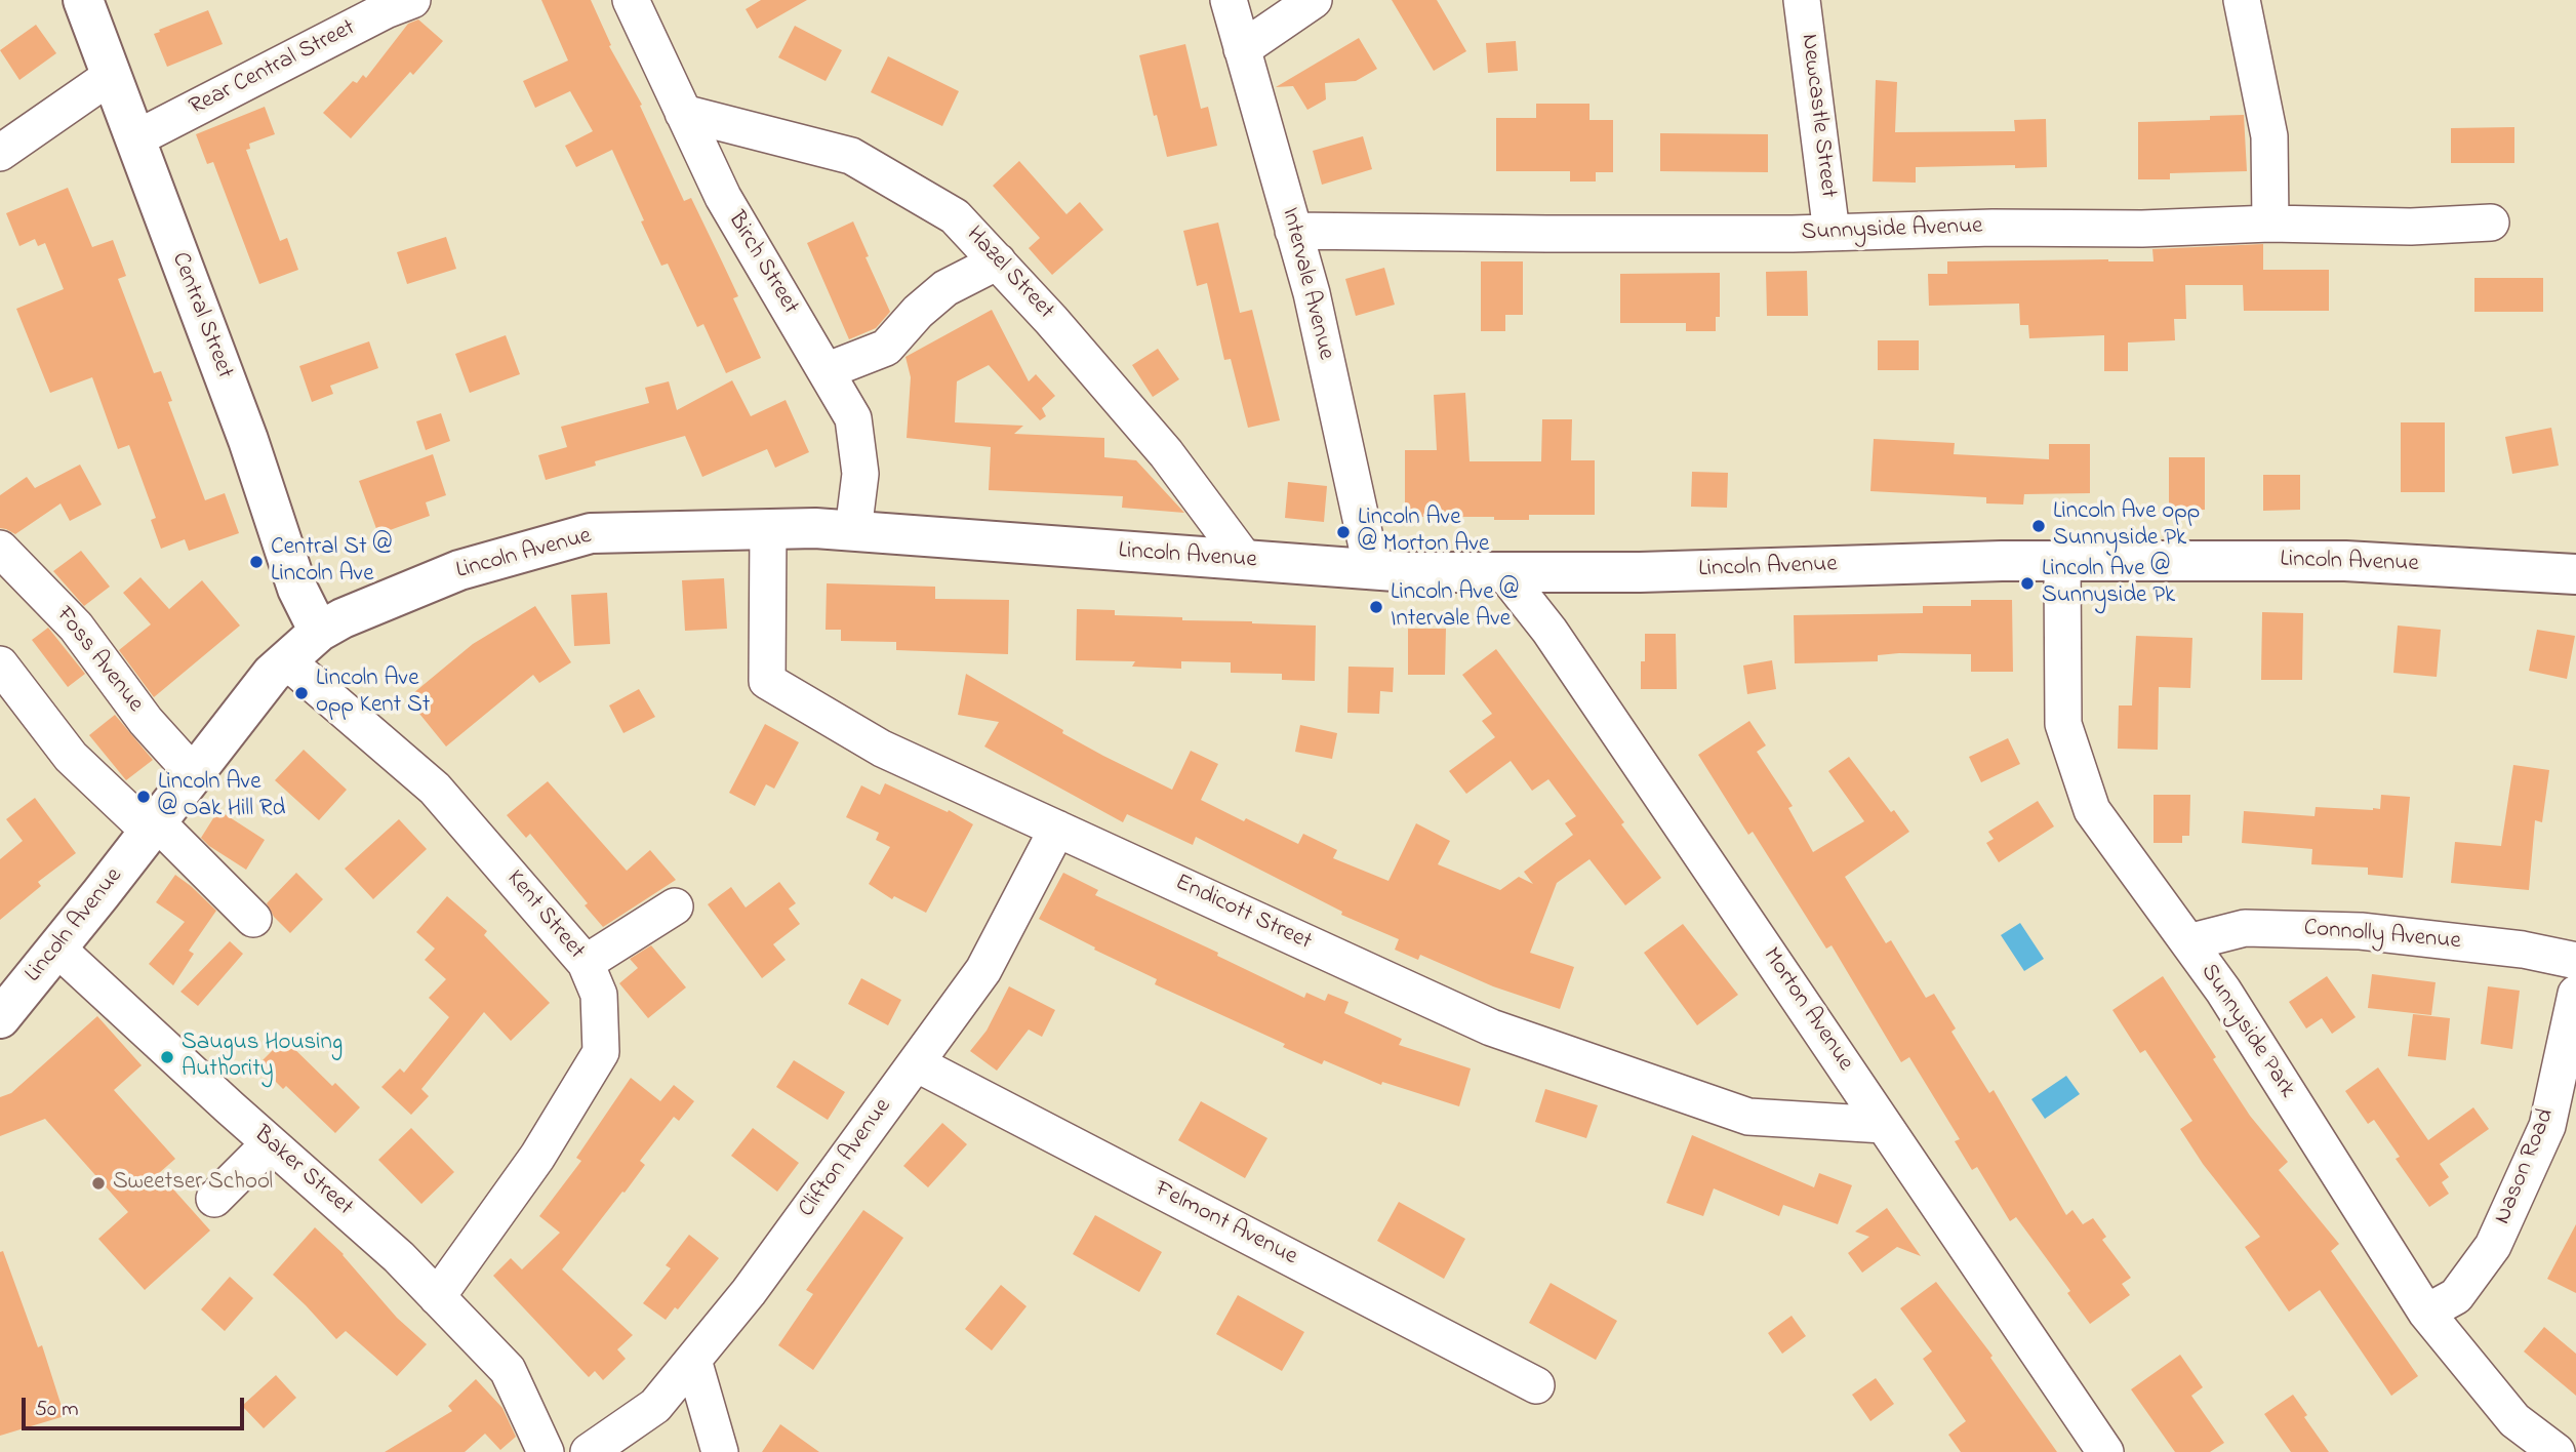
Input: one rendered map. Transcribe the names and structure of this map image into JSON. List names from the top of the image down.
{
  "streets": {
    "main road": ["Central Street", "Lincoln Avenue"],
    "street": [
      "Rear Central Street",
      "Newcastle Street",
      "Sunnyside Avenue",
      "Birch Street",
      "Hazel Street",
      "Intervale Avenue",
      "Foss Avenue",
      "Endicott Street",
      "Kent Street",
      "Connolly Avenue",
      "Morton Avenue",
      "Sunnyside Park",
      "Clifton Avenue",
      "Nason Road",
      "Baker Street",
      "Felmont Avenue"
    ]
  },
  "crossings": [
    ["Rear Central Street", "Central Street"],
    ["Newcastle Street", "Sunnyside Avenue"],
    ["Sunnyside Avenue", "Intervale Avenue"],
    ["Birch Street", "Hazel Street"],
    ["Birch Street", "Lincoln Avenue"],
    ["Hazel Street", "Lincoln Avenue"],
    ["Intervale Avenue", "Lincoln Avenue"],
    ["Central Street", "Lincoln Avenue"],
    ["Lincoln Avenue", "Foss Avenue"],
    ["Lincoln Avenue", "Endicott Street"],
    ["Lincoln Avenue", "Kent Street"],
    ["Lincoln Avenue", "Morton Avenue"],
    ["Lincoln Avenue", "Sunnyside Park"],
    ["Lincoln Avenue", "Baker Street"],
    ["Endicott Street", "Morton Avenue"],
    ["Endicott Street", "Clifton Avenue"],
    ["Kent Street", "Baker Street"],
    ["Connolly Avenue", "Sunnyside Park"],
    ["Sunnyside Park", "Nason Road"],
    ["Clifton Avenue", "Felmont Avenue"]
  ],
  "places": [
    "Lincoln Ave opp Sunnyside Pk",
    "Lincoln Ave @ Morton Ave",
    "Central St @ Lincoln Ave",
    "Lincoln Ave @ Sunnyside Pk",
    "Lincoln Ave @ Intervale Ave",
    "Lincoln Ave opp Kent St",
    "Lincoln Ave @ Oak Hill Rd",
    "Saugus Housing Authority",
    "Sweetser School"
  ],
  "scale_bar": "50 m"
}
